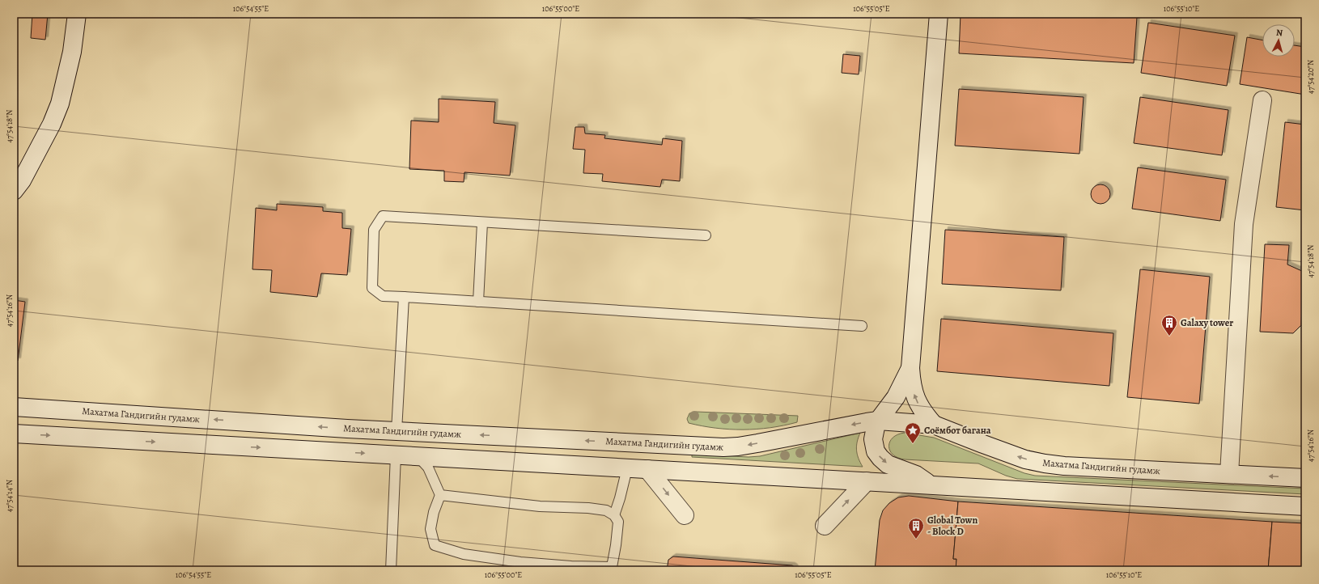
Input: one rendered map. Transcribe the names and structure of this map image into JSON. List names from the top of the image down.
{
  "streets": {
    "main road": ["Махатма Гандигийн гудамж"]
  },
  "places": {
    "building": ["Galaxy tower", "Global Town - Block D"],
    "place": ["Соёмбот багана"]
  },
  "north": "top",
  "coordinates": [
    "106°54'55\"E",
    "106°55'00\"E",
    "106°55'05\"E",
    "106°55'10\"E",
    "47°54'20\"N",
    "47°54'18\"N",
    "47°54'16\"N",
    "47°54'14\"N"
  ]
}
